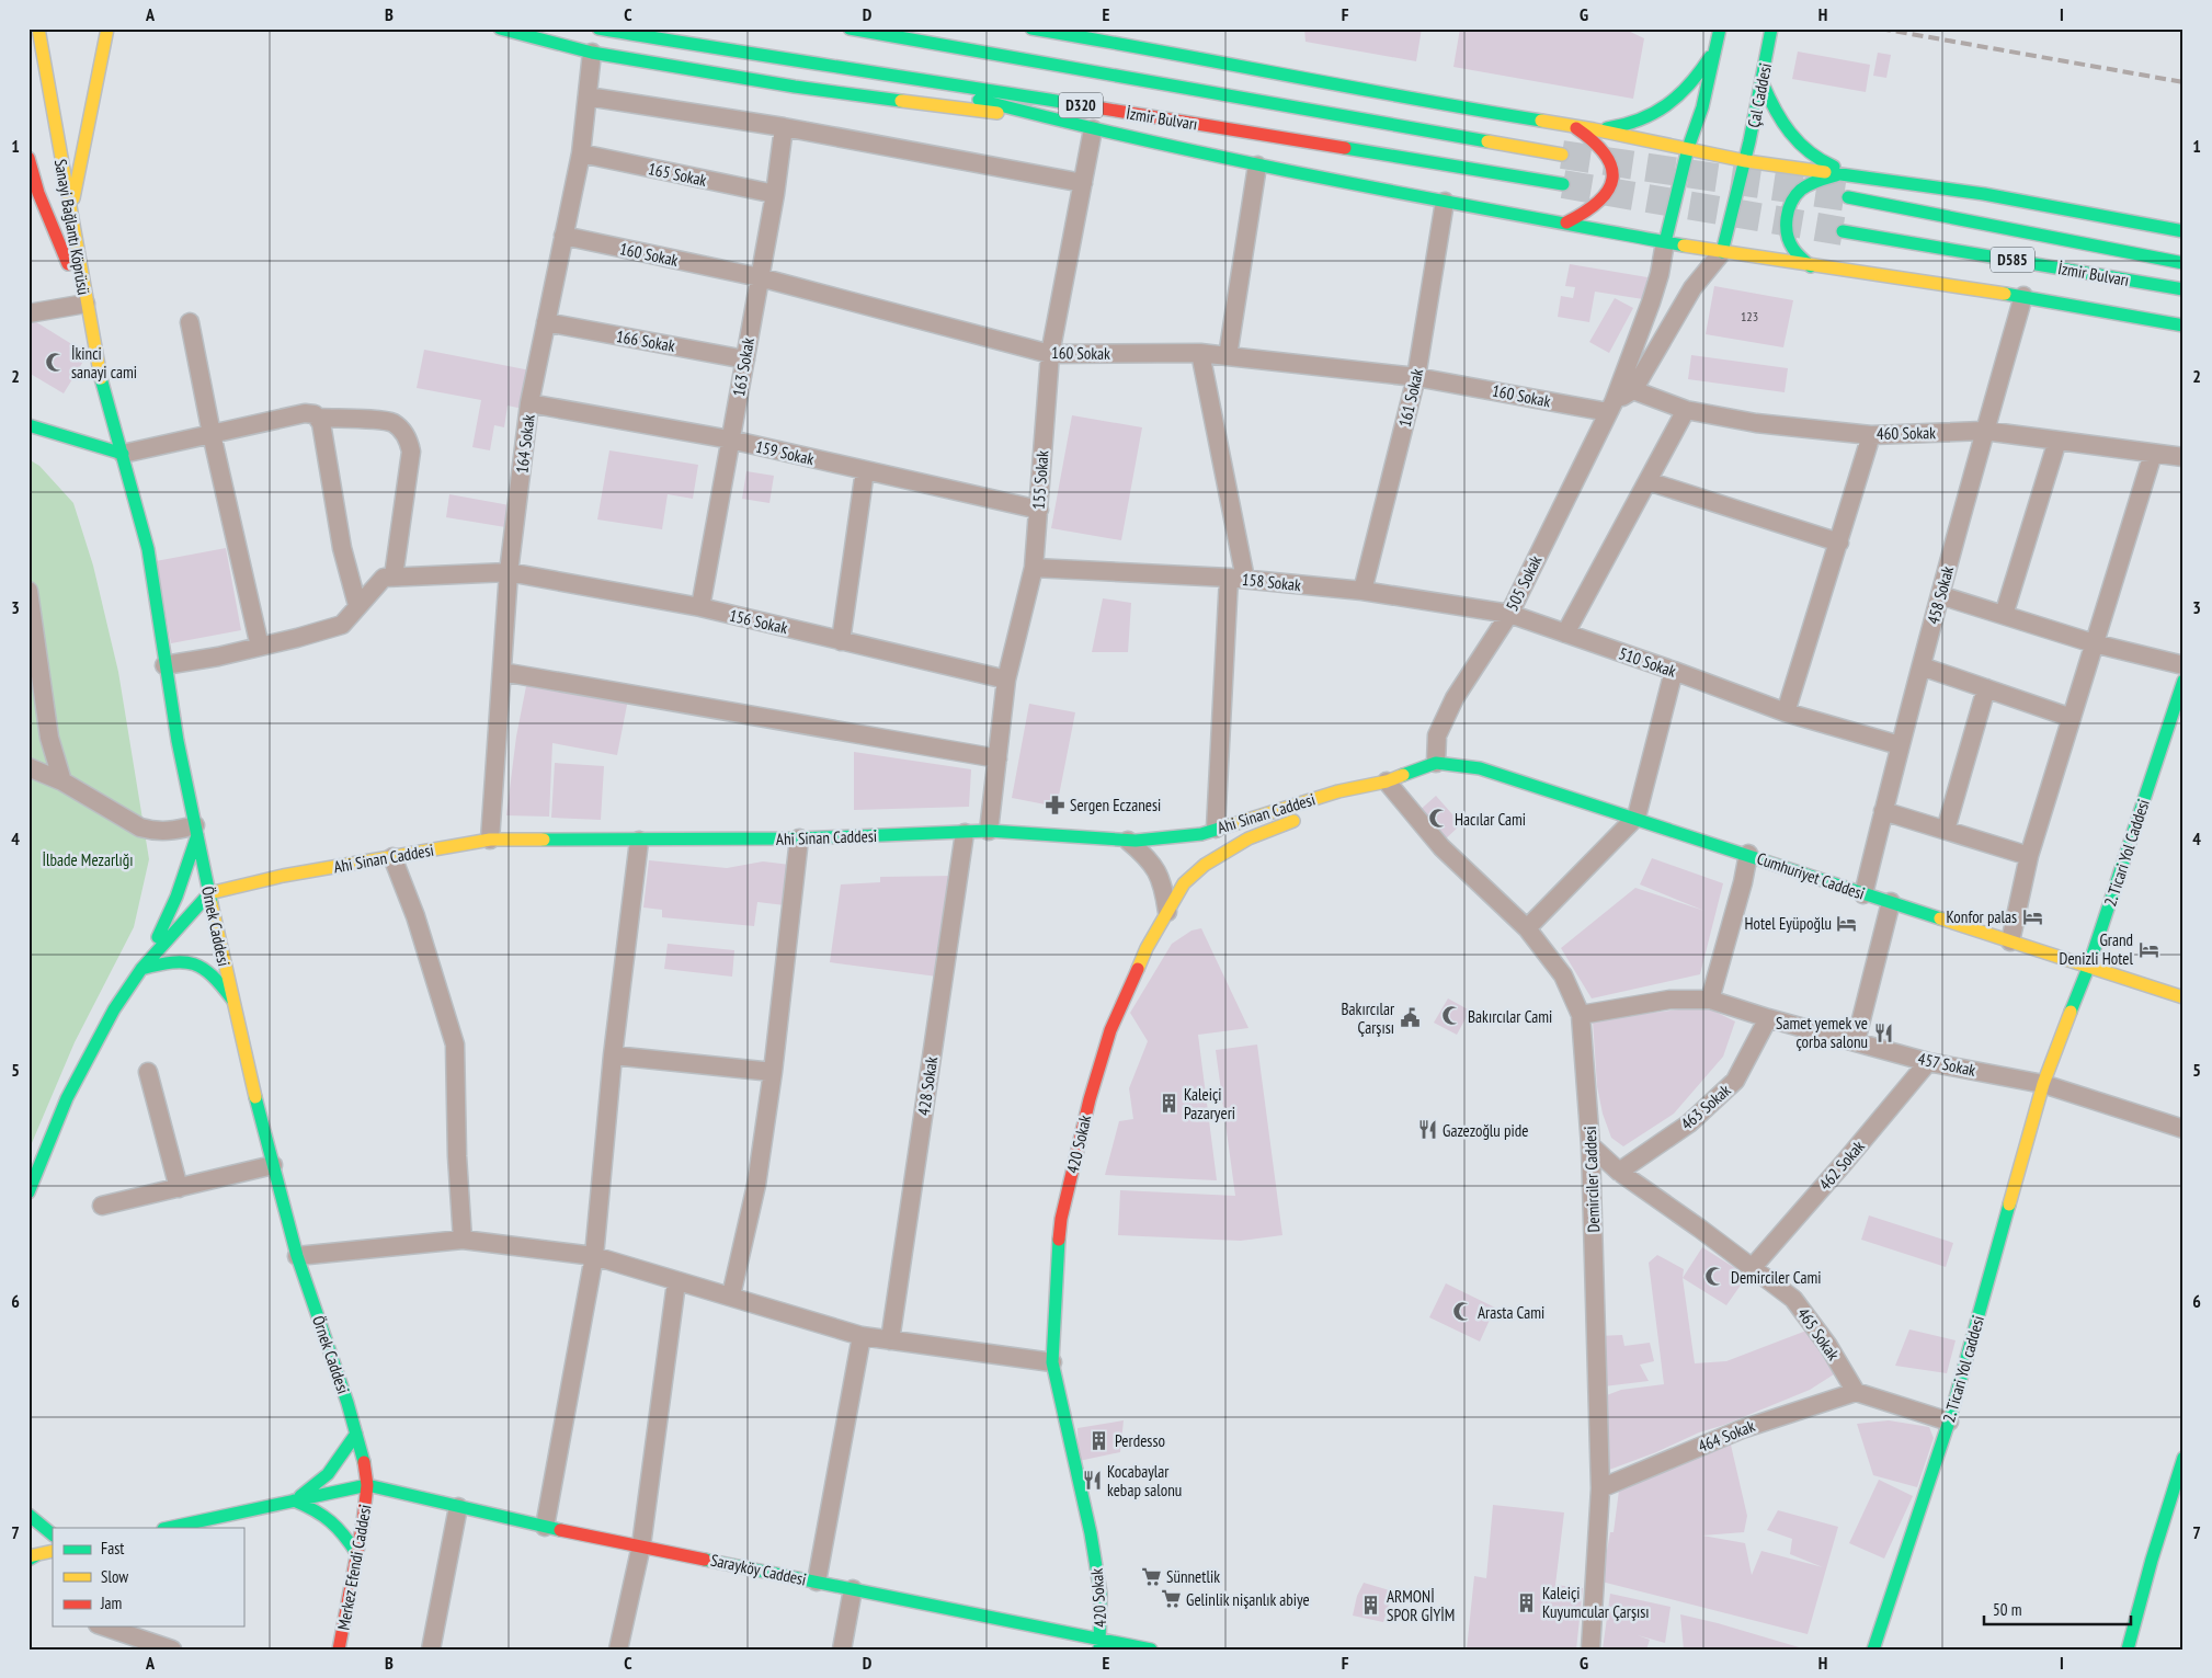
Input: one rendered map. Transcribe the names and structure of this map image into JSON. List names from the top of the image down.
{
  "streets": {
    "main road": [
      "Çal Caddesi",
      "D320",
      "İzmir Bulvarı",
      "Sanayi Bağlantı Köprüsü",
      "D585",
      "Ahi Sinan Caddesi",
      "2. Ticari Yol Caddesi",
      "Cumhuriyet Caddesi",
      "Örnek Caddesi",
      "420 Sokak",
      "2. Ticari Yol caddesi",
      "Merkez Efendi Caddesi",
      "Sarayköy Caddesi"
    ],
    "street": [
      "165 Sokak",
      "160 Sokak",
      "166 Sokak",
      "163 Sokak",
      "161 Sokak",
      "460 Sokak",
      "164 Sokak",
      "159 Sokak",
      "155 Sokak",
      "158 Sokak",
      "505 Sokak",
      "458 Sokak",
      "156 Sokak",
      "510 Sokak",
      "457 Sokak",
      "428 Sokak",
      "463 Sokak",
      "462 Sokak",
      "Demirciler Caddesi",
      "465 Sokak",
      "464 Sokak"
    ]
  },
  "crossings": [
    ["165 Sokak", "163 Sokak"],
    ["165 Sokak", "164 Sokak"],
    ["Sanayi Bağlantı Köprüsü", "Örnek Caddesi"],
    ["160 Sokak", "163 Sokak"],
    ["160 Sokak", "161 Sokak"],
    ["160 Sokak", "164 Sokak"],
    ["160 Sokak", "155 Sokak"],
    ["160 Sokak", "505 Sokak"],
    ["166 Sokak", "163 Sokak"],
    ["166 Sokak", "164 Sokak"],
    ["163 Sokak", "159 Sokak"],
    ["163 Sokak", "156 Sokak"],
    ["161 Sokak", "158 Sokak"],
    ["460 Sokak", "458 Sokak"],
    ["164 Sokak", "159 Sokak"],
    ["164 Sokak", "156 Sokak"],
    ["164 Sokak", "Ahi Sinan Caddesi"],
    ["159 Sokak", "155 Sokak"],
    ["155 Sokak", "158 Sokak"],
    ["155 Sokak", "156 Sokak"],
    ["155 Sokak", "Ahi Sinan Caddesi"],
    ["158 Sokak", "505 Sokak"],
    ["158 Sokak", "510 Sokak"],
    ["505 Sokak", "510 Sokak"],
    ["505 Sokak", "Ahi Sinan Caddesi"],
    ["505 Sokak", "Cumhuriyet Caddesi"],
    ["458 Sokak", "510 Sokak"],
    ["458 Sokak", "Cumhuriyet Caddesi"],
    ["Ahi Sinan Caddesi", "Cumhuriyet Caddesi"],
    ["Ahi Sinan Caddesi", "Örnek Caddesi"],
    ["Ahi Sinan Caddesi", "428 Sokak"],
    ["Ahi Sinan Caddesi", "420 Sokak"],
    ["Ahi Sinan Caddesi", "Demirciler Caddesi"],
    ["2. Ticari Yol Caddesi", "Cumhuriyet Caddesi"],
    ["2. Ticari Yol Caddesi", "457 Sokak"],
    ["2. Ticari Yol Caddesi", "2. Ticari Yol caddesi"],
    ["Örnek Caddesi", "Merkez Efendi Caddesi"],
    ["Örnek Caddesi", "Sarayköy Caddesi"],
    ["457 Sokak", "463 Sokak"],
    ["457 Sokak", "462 Sokak"],
    ["457 Sokak", "Demirciler Caddesi"],
    ["457 Sokak", "2. Ticari Yol caddesi"],
    ["463 Sokak", "465 Sokak"],
    ["420 Sokak", "Demirciler Caddesi"],
    ["420 Sokak", "Sarayköy Caddesi"],
    ["462 Sokak", "465 Sokak"],
    ["Demirciler Caddesi", "465 Sokak"],
    ["Demirciler Caddesi", "464 Sokak"],
    ["465 Sokak", "464 Sokak"],
    ["Merkez Efendi Caddesi", "Sarayköy Caddesi"]
  ],
  "parks": ["İlbade Mezarlığı"],
  "places": {
    "mosque": [
      "İkinci sanayi cami",
      "Hacılar Cami",
      "Bakırcılar Cami",
      "Demirciler Cami",
      "Arasta Cami"
    ],
    "pharmacy": ["Sergen Eczanesi"],
    "hotel": ["Konfor palas", "Hotel Eyüpoğlu", "Grand Denizli Hotel"],
    "public building": ["Bakırcılar Çarşısı"],
    "restaurant": ["Samet yemek ve çorba salonu", "Gazezoğlu pide", "Kocabaylar kebap salonu"],
    "building": [
      "Kaleiçi Pazaryeri",
      "Perdesso",
      "Kaleiçi Kuyumcular Çarşısı",
      "ARMONİ SPOR GİYİM"
    ],
    "supermarket": ["Sünnetlik", "Gelinlik nişanlık abiye"]
  },
  "house_numbers": ["123"],
  "legend": ["Fast", "Slow", "Jam"],
  "scale_bar": "50 m",
  "grid": {
    "columns": [
      "A",
      "B",
      "C",
      "D",
      "E",
      "F",
      "G",
      "H",
      "I"
    ],
    "rows": [
      "1",
      "2",
      "3",
      "4",
      "5",
      "6",
      "7"
    ]
  }
}
